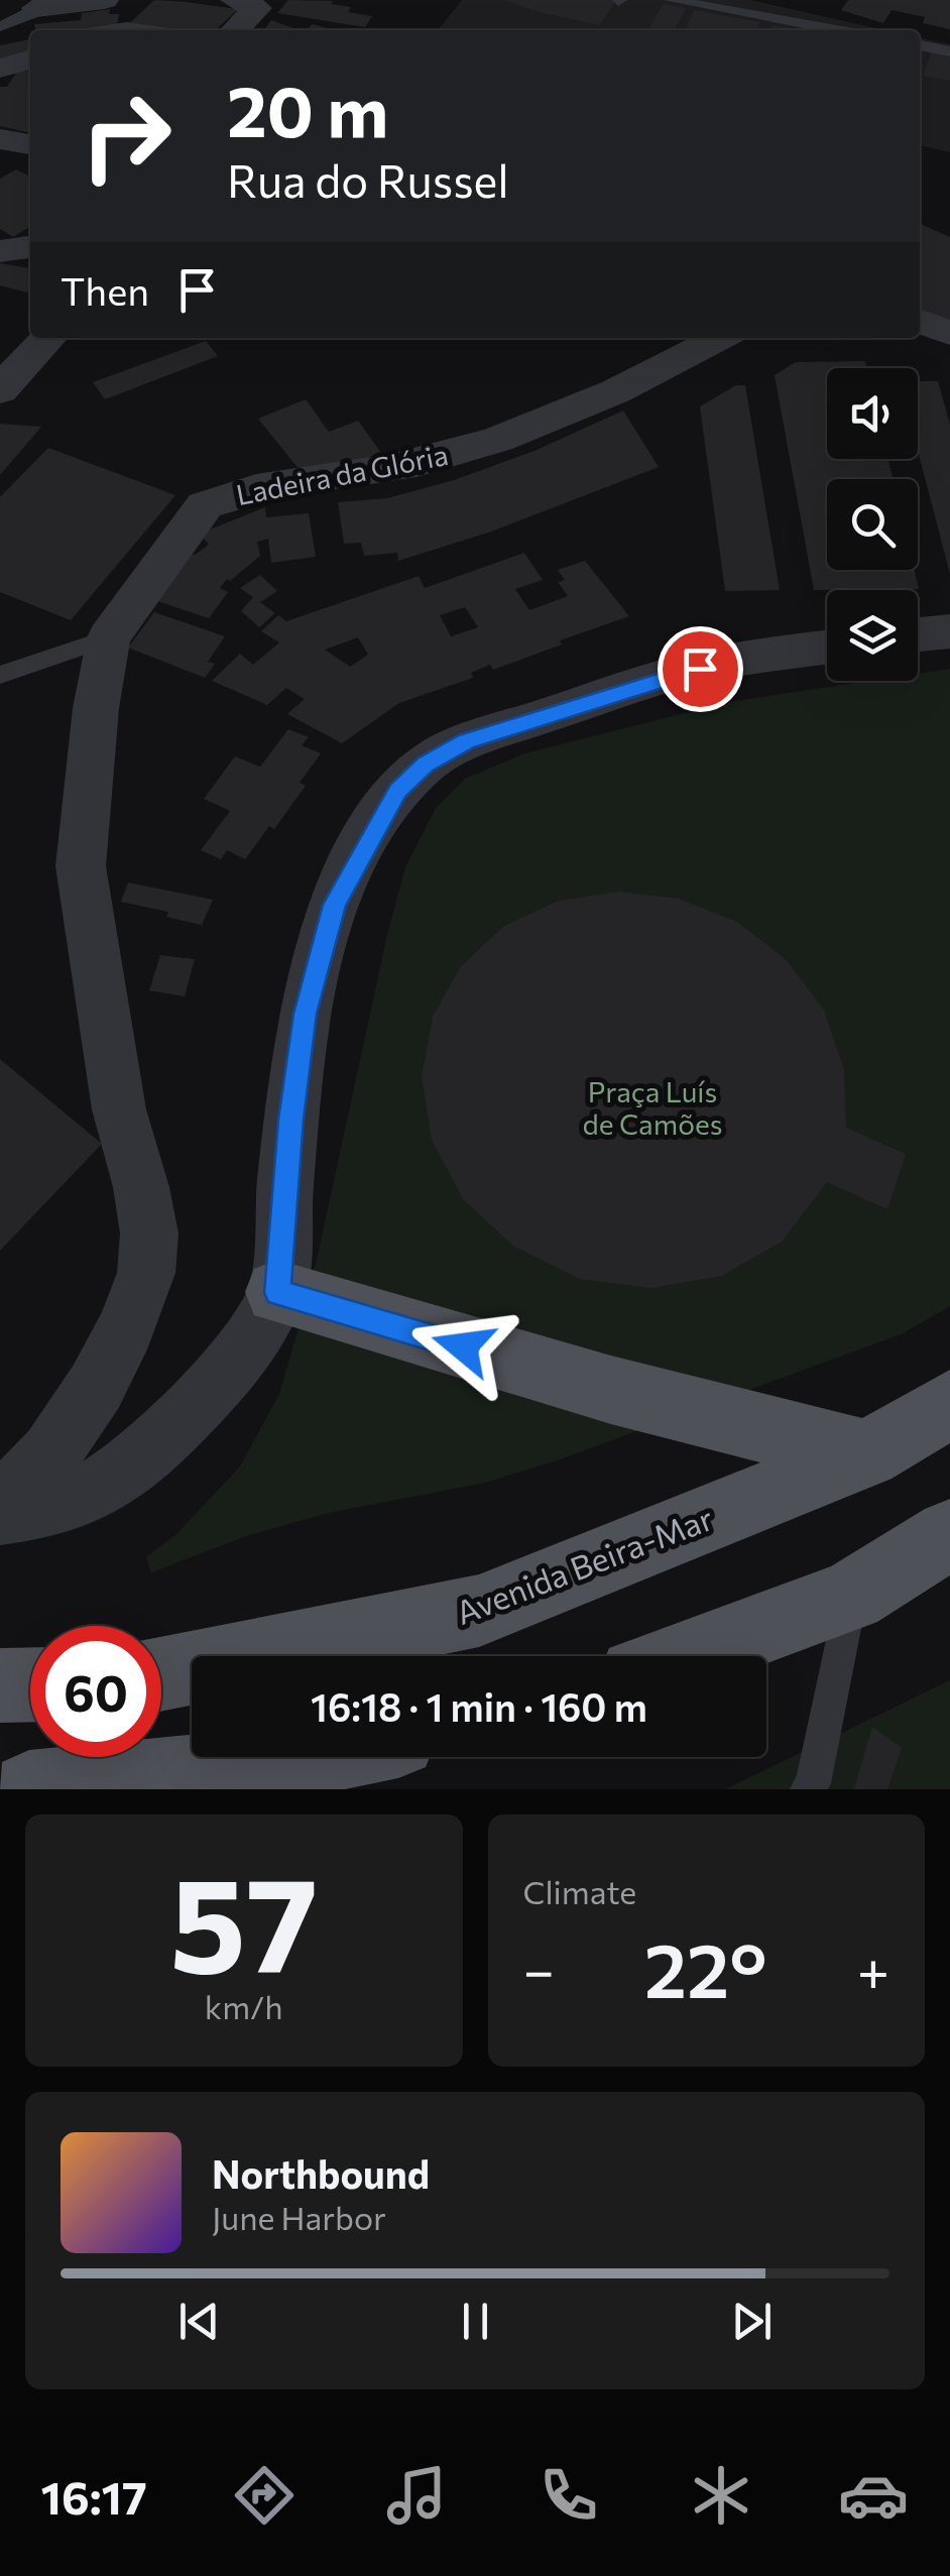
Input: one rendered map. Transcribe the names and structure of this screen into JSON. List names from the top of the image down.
{
  "streets": {
    "main road": ["Avenida Beira-Mar"],
    "street": ["Ladeira da Glória"]
  },
  "parks": ["Praça Luís de Camões"],
  "page": {
    "turn": ["20 m", "Rua do Russel"],
    "then": "Then",
    "limit": "60",
    "trip": "16:18 · 1 min · 160 m",
    "tile": [
      ["57", "km/h"],
      "Climate"
    ],
    "heat": ["−", "22°", "+"],
    "song": ["Northbound", "June Harbor"],
    "tabs": "16:17"
  }
}
